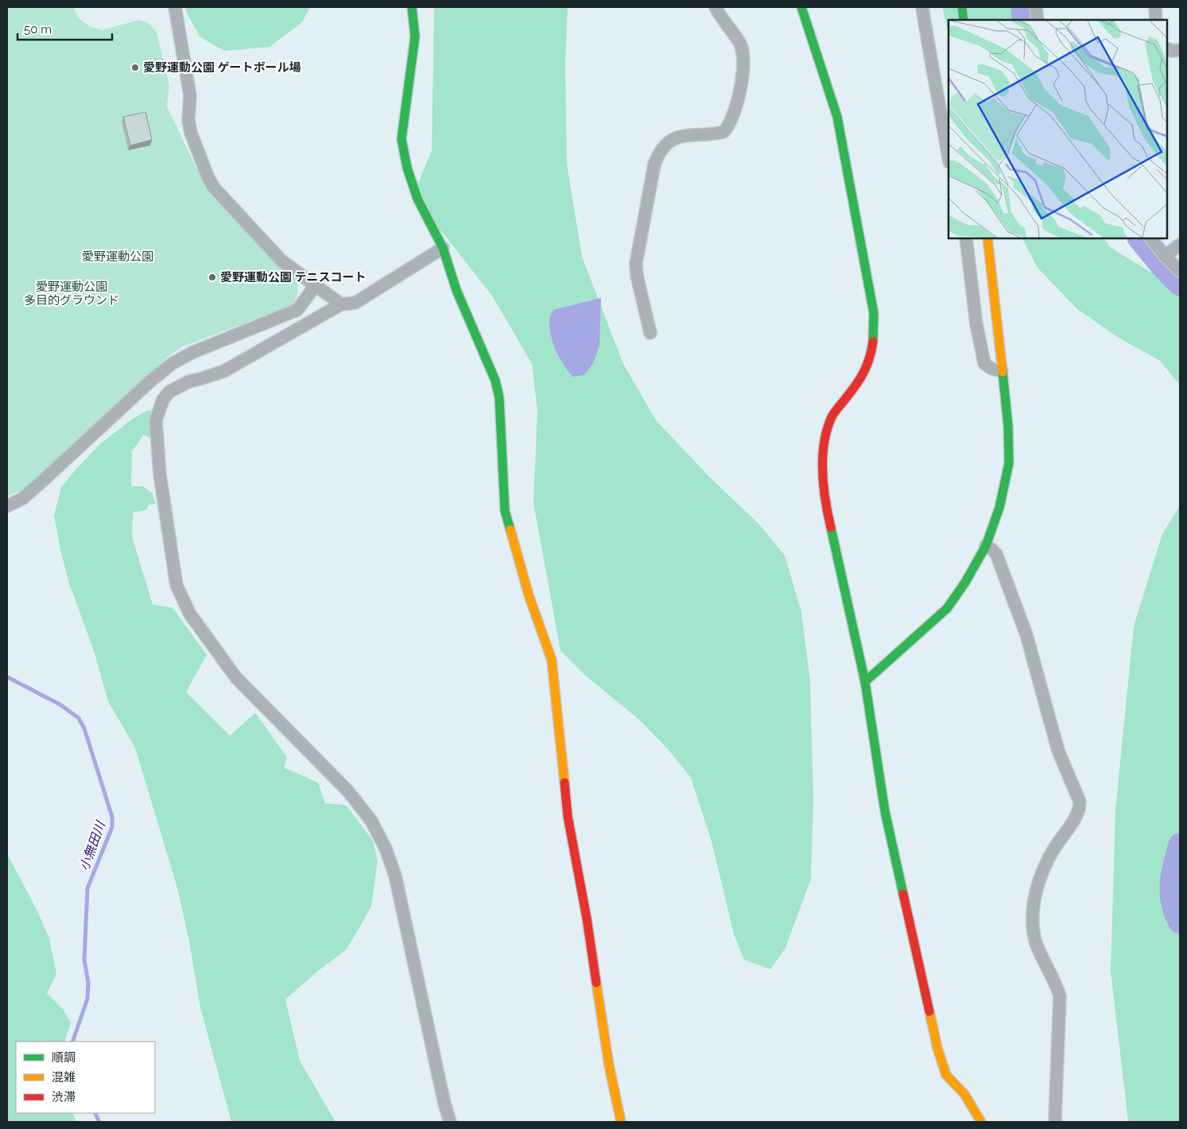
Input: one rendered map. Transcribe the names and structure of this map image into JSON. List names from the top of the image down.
{
  "water": ["小無田川"],
  "parks": ["愛野運動公園", "愛野運動公園 多目的グラウンド"],
  "places": ["愛野運動公園 ゲートボール場", "愛野運動公園 テニスコート"],
  "legend": ["順調", "混雑", "渋滞"],
  "scale_bar": "50 m"
}
